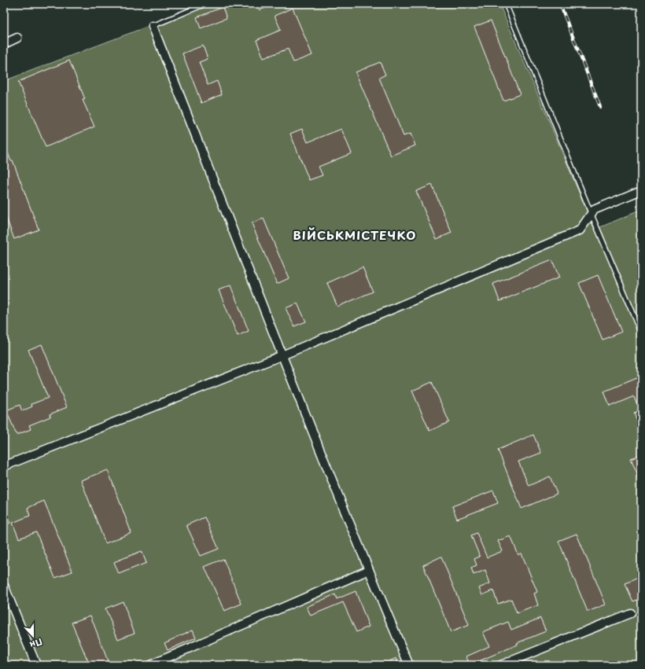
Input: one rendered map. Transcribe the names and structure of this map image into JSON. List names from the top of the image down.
{
  "districts": ["ВІЙСЬКМІСТЕЧКО"],
  "north": "bottom"
}
